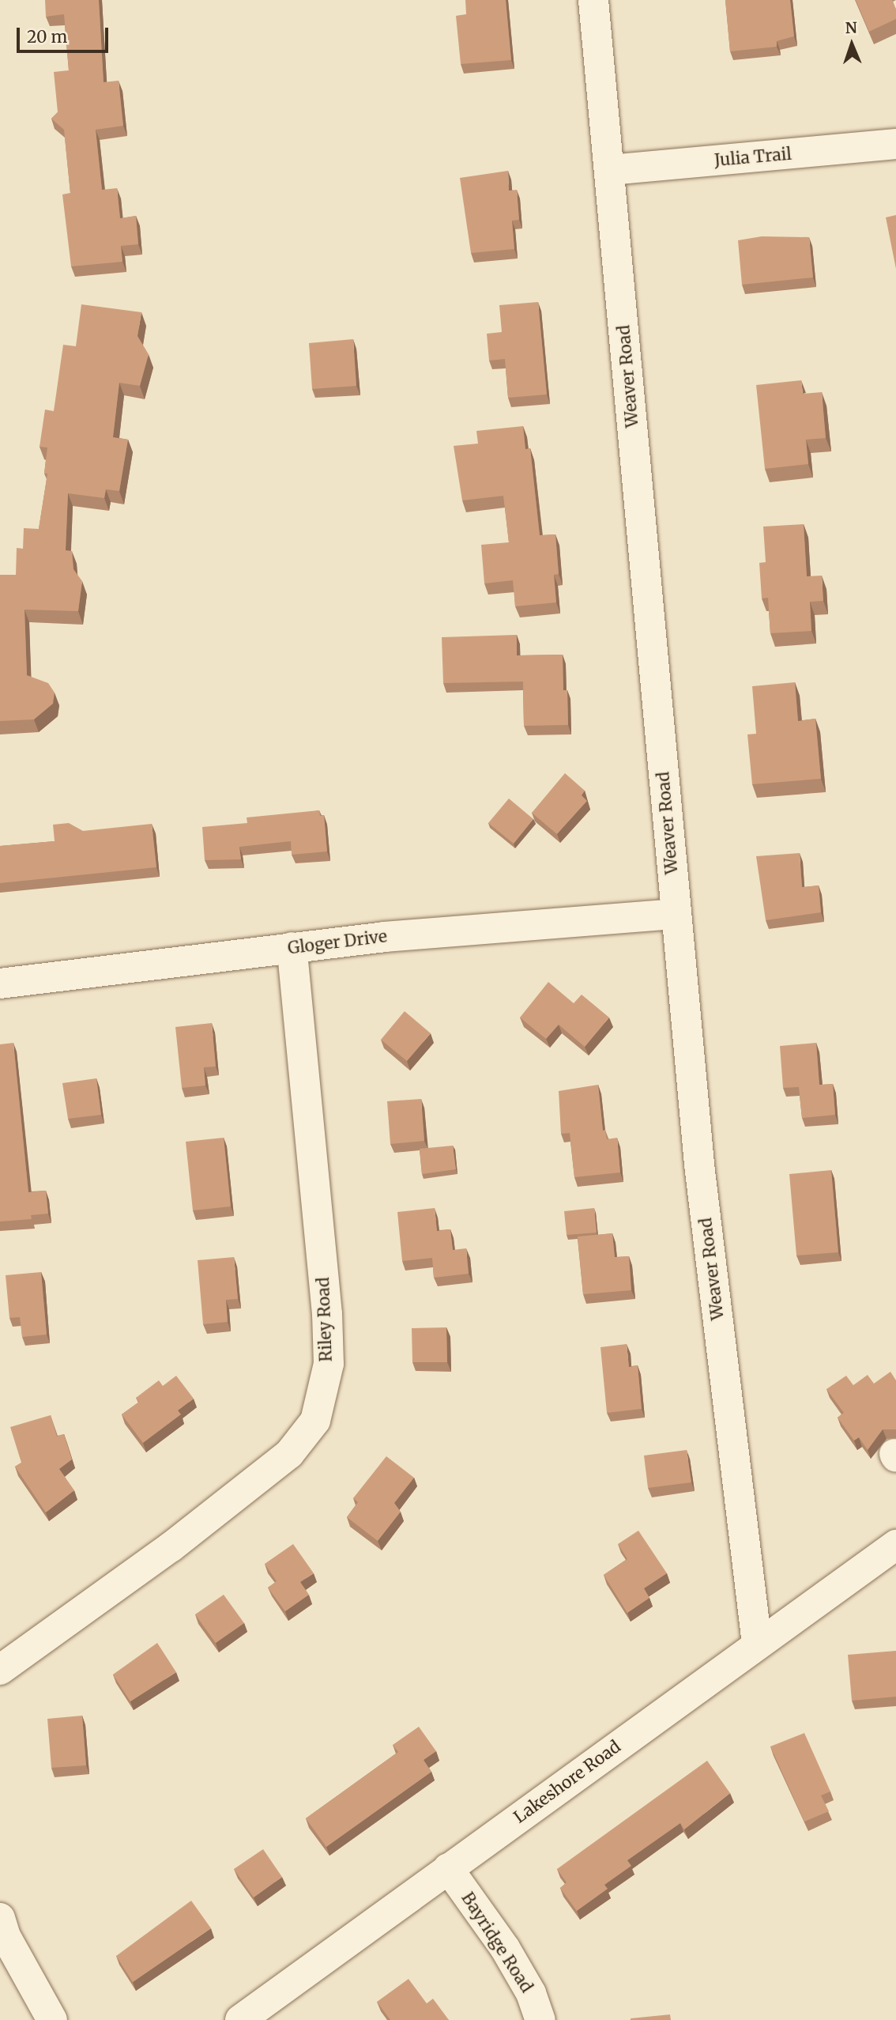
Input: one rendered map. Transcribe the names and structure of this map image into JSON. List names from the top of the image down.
{
  "streets": {
    "street": [
      "Julia Trail",
      "Weaver Road",
      "Gloger Drive",
      "Riley Road",
      "Lakeshore Road",
      "Bayridge Road"
    ]
  },
  "crossings": [
    ["Julia Trail", "Weaver Road"],
    ["Weaver Road", "Gloger Drive"],
    ["Weaver Road", "Lakeshore Road"],
    ["Gloger Drive", "Riley Road"],
    ["Lakeshore Road", "Bayridge Road"]
  ],
  "scale_bar": "20 m",
  "north": "top"
}
